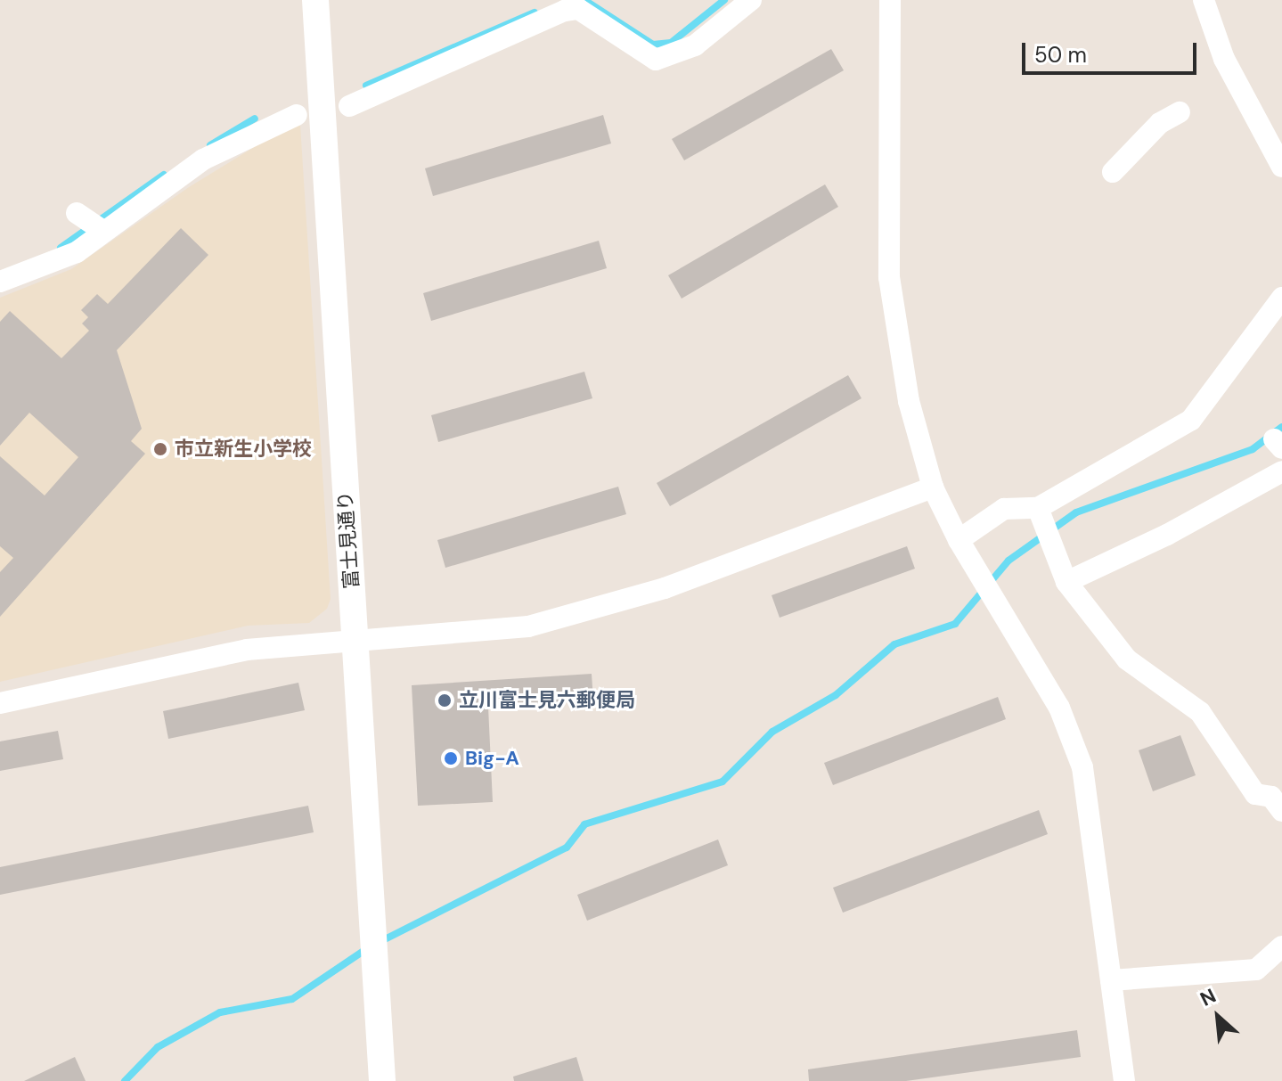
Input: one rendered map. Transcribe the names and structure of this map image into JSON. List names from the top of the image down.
{
  "streets": {
    "street": ["富士見通り"]
  },
  "places": ["市立新生小学校", "立川富士見六郵便局", "Big-A"],
  "scale_bar": "50 m",
  "north": "top left"
}
